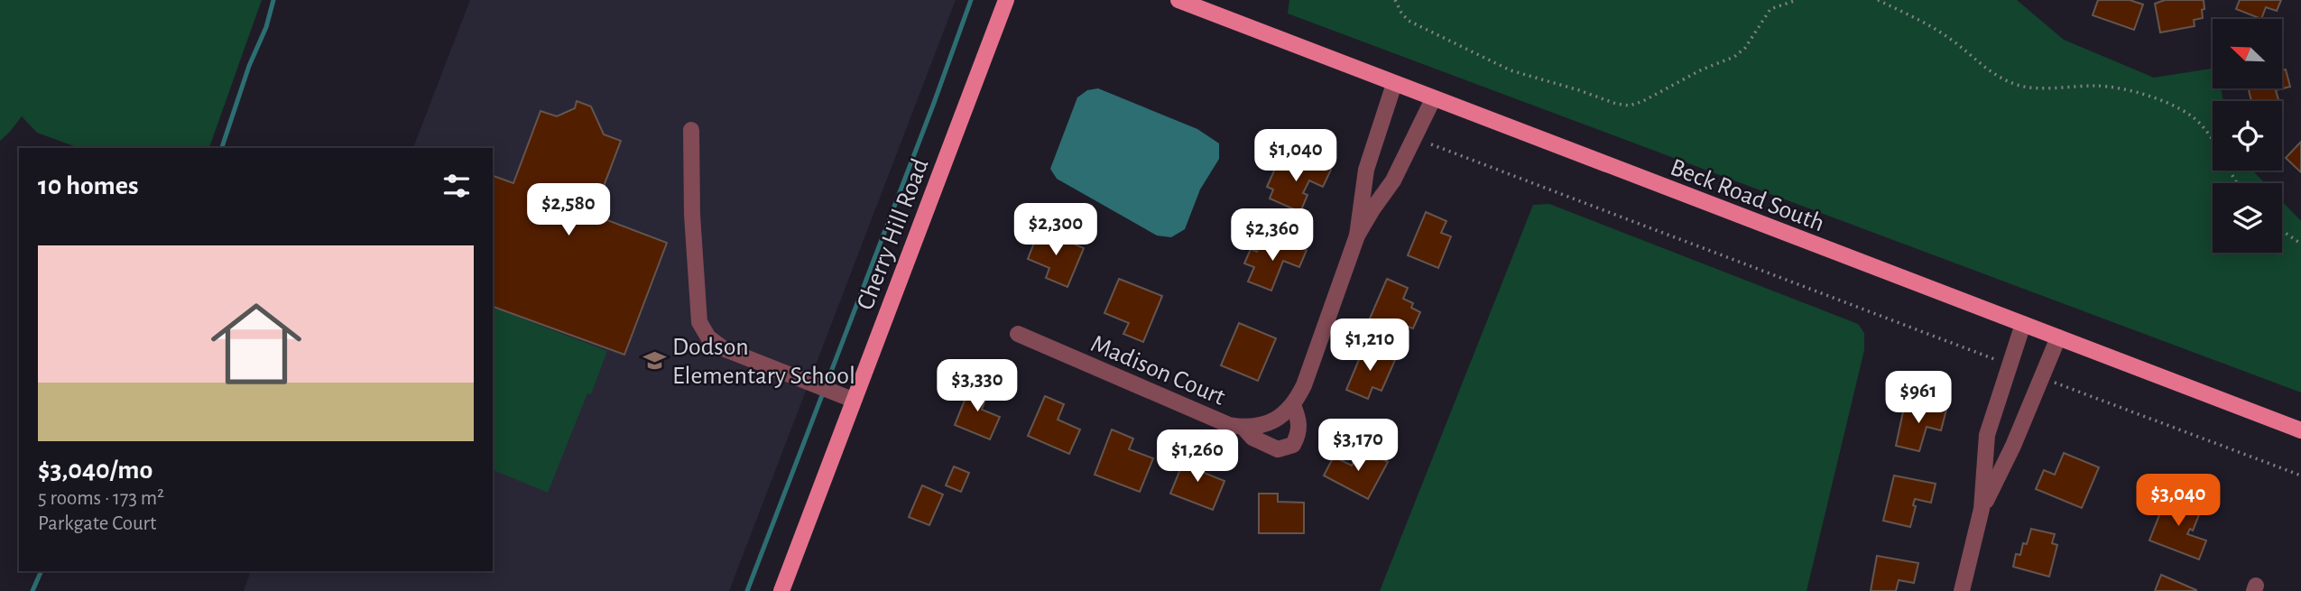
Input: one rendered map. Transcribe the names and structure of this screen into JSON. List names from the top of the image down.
{
  "streets": {
    "main road": ["Beck Road South", "Cherry Hill Road"],
    "street": ["Madison Court"]
  },
  "places": {
    "school or university": ["Dodson Elementary School"]
  },
  "north": "top left",
  "page": {
    "price": [
      "$1,040",
      "$2,580",
      "$2,300",
      "$2,360",
      "$1,210",
      "$3,330",
      "$961",
      "$3,170",
      "$1,260",
      "$3,040"
    ],
    "heading": "10 homes",
    "list": [
      {
        "name": "$3,040/mo",
        "note": "5 rooms · 173 m² · Parkgate Court"
      }
    ]
  }
}
